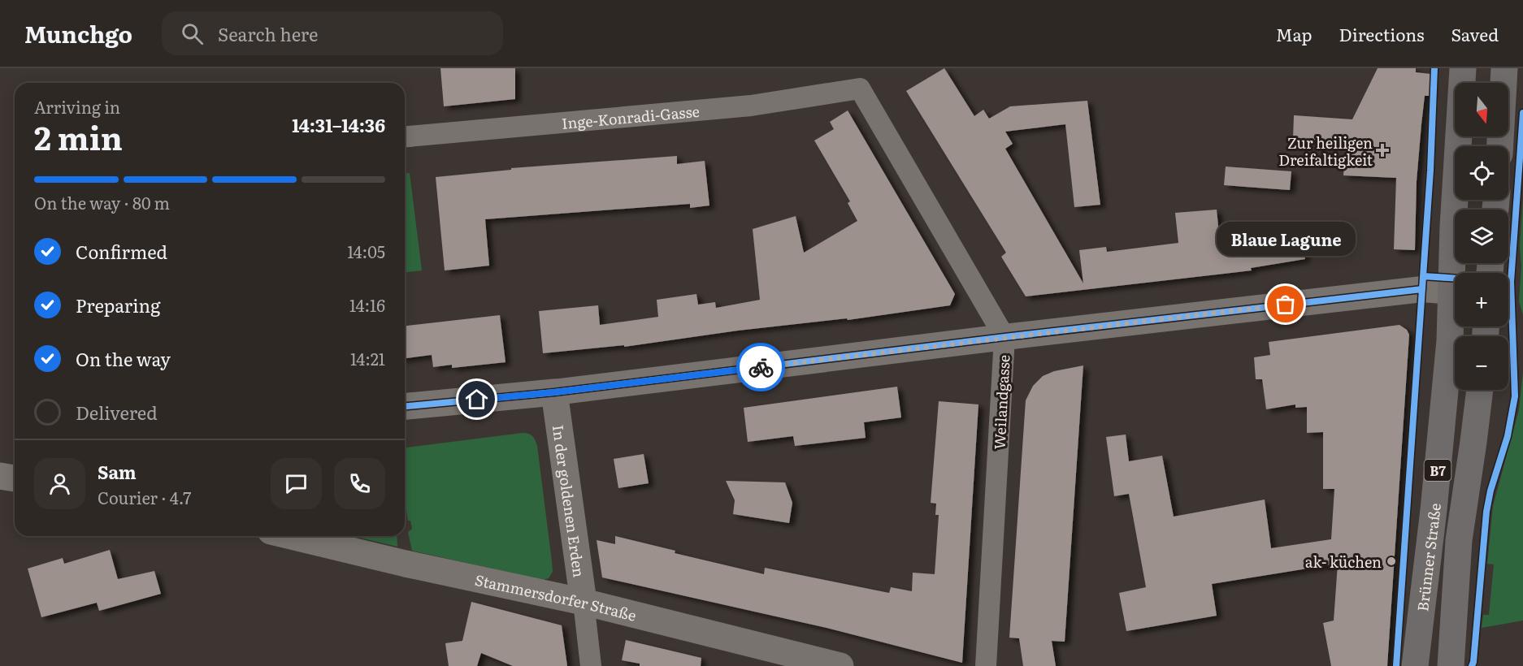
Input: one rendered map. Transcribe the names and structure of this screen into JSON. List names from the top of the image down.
{
  "streets": {
    "main road": [
      "B7",
      "In der goldenen Erden",
      "Brünner Straße",
      "Stammersdorfer Straße"
    ],
    "street": ["Inge-Konradi-Gasse", "Weilandgasse"]
  },
  "crossings": [
    ["Inge-Konradi-Gasse", "Weilandgasse"],
    ["In der goldenen Erden", "Stammersdorfer Straße"]
  ],
  "places": {
    "health": ["Zur heiligen Dreifaltigkeit"],
    "other": ["Blaue Lagune", "ak- küchen"]
  },
  "north": "bottom",
  "page": {
    "header": "Munchgo",
    "search": "Search here",
    "nav": ["Map", "Directions", "Saved"],
    "map_buttons": ["+", "−"],
    "heading": ["2 min", "Arriving in", "14:31–14:36"],
    "panel": ["Sam", "Courier · 4.7"],
    "bar": "On the way · 80 m",
    "bubble": "Blaue Lagune",
    "list": [
      ["Confirmed", "14:05"],
      ["Preparing", "14:16"],
      ["On the way", "14:21"],
      "Delivered"
    ]
  }
}
